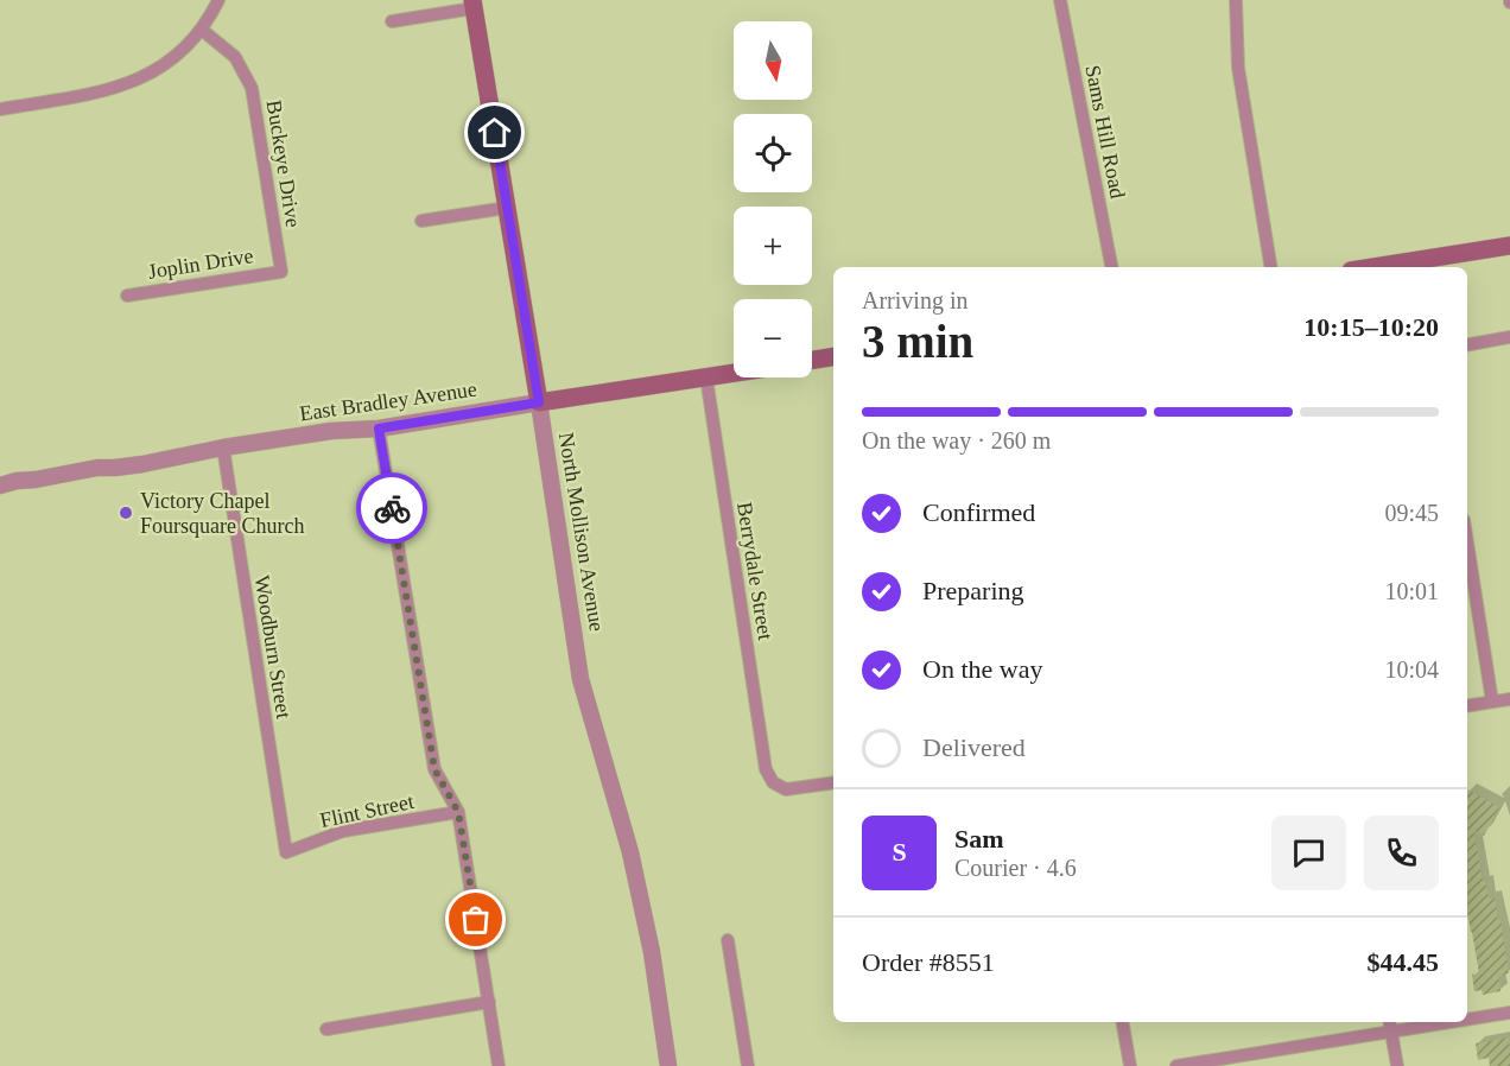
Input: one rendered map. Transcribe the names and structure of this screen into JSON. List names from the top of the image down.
{
  "streets": {
    "main road": ["East Bradley Avenue", "North Mollison Avenue"],
    "street": [
      "Sams Hill Road",
      "Buckeye Drive",
      "Joplin Drive",
      "Berrydale Street",
      "Woodburn Street",
      "Flint Street"
    ]
  },
  "crossings": [
    ["Buckeye Drive", "Joplin Drive"],
    ["East Bradley Avenue", "North Mollison Avenue"],
    ["East Bradley Avenue", "Berrydale Street"],
    ["East Bradley Avenue", "Woodburn Street"],
    ["Woodburn Street", "Flint Street"]
  ],
  "places": ["Victory Chapel Foursquare Church"],
  "north": "bottom",
  "page": {
    "map_buttons": ["+", "−"],
    "heading": ["3 min", "Arriving in", "10:15–10:20"],
    "panel": [
      "Sam",
      "Courier · 4.6",
      "Order #8551",
      "$44.45"
    ],
    "bar": "On the way · 260 m",
    "list": [
      ["Confirmed", "09:45"],
      ["Preparing", "10:01"],
      ["On the way", "10:04"],
      "Delivered"
    ],
    "round": "S"
  }
}
